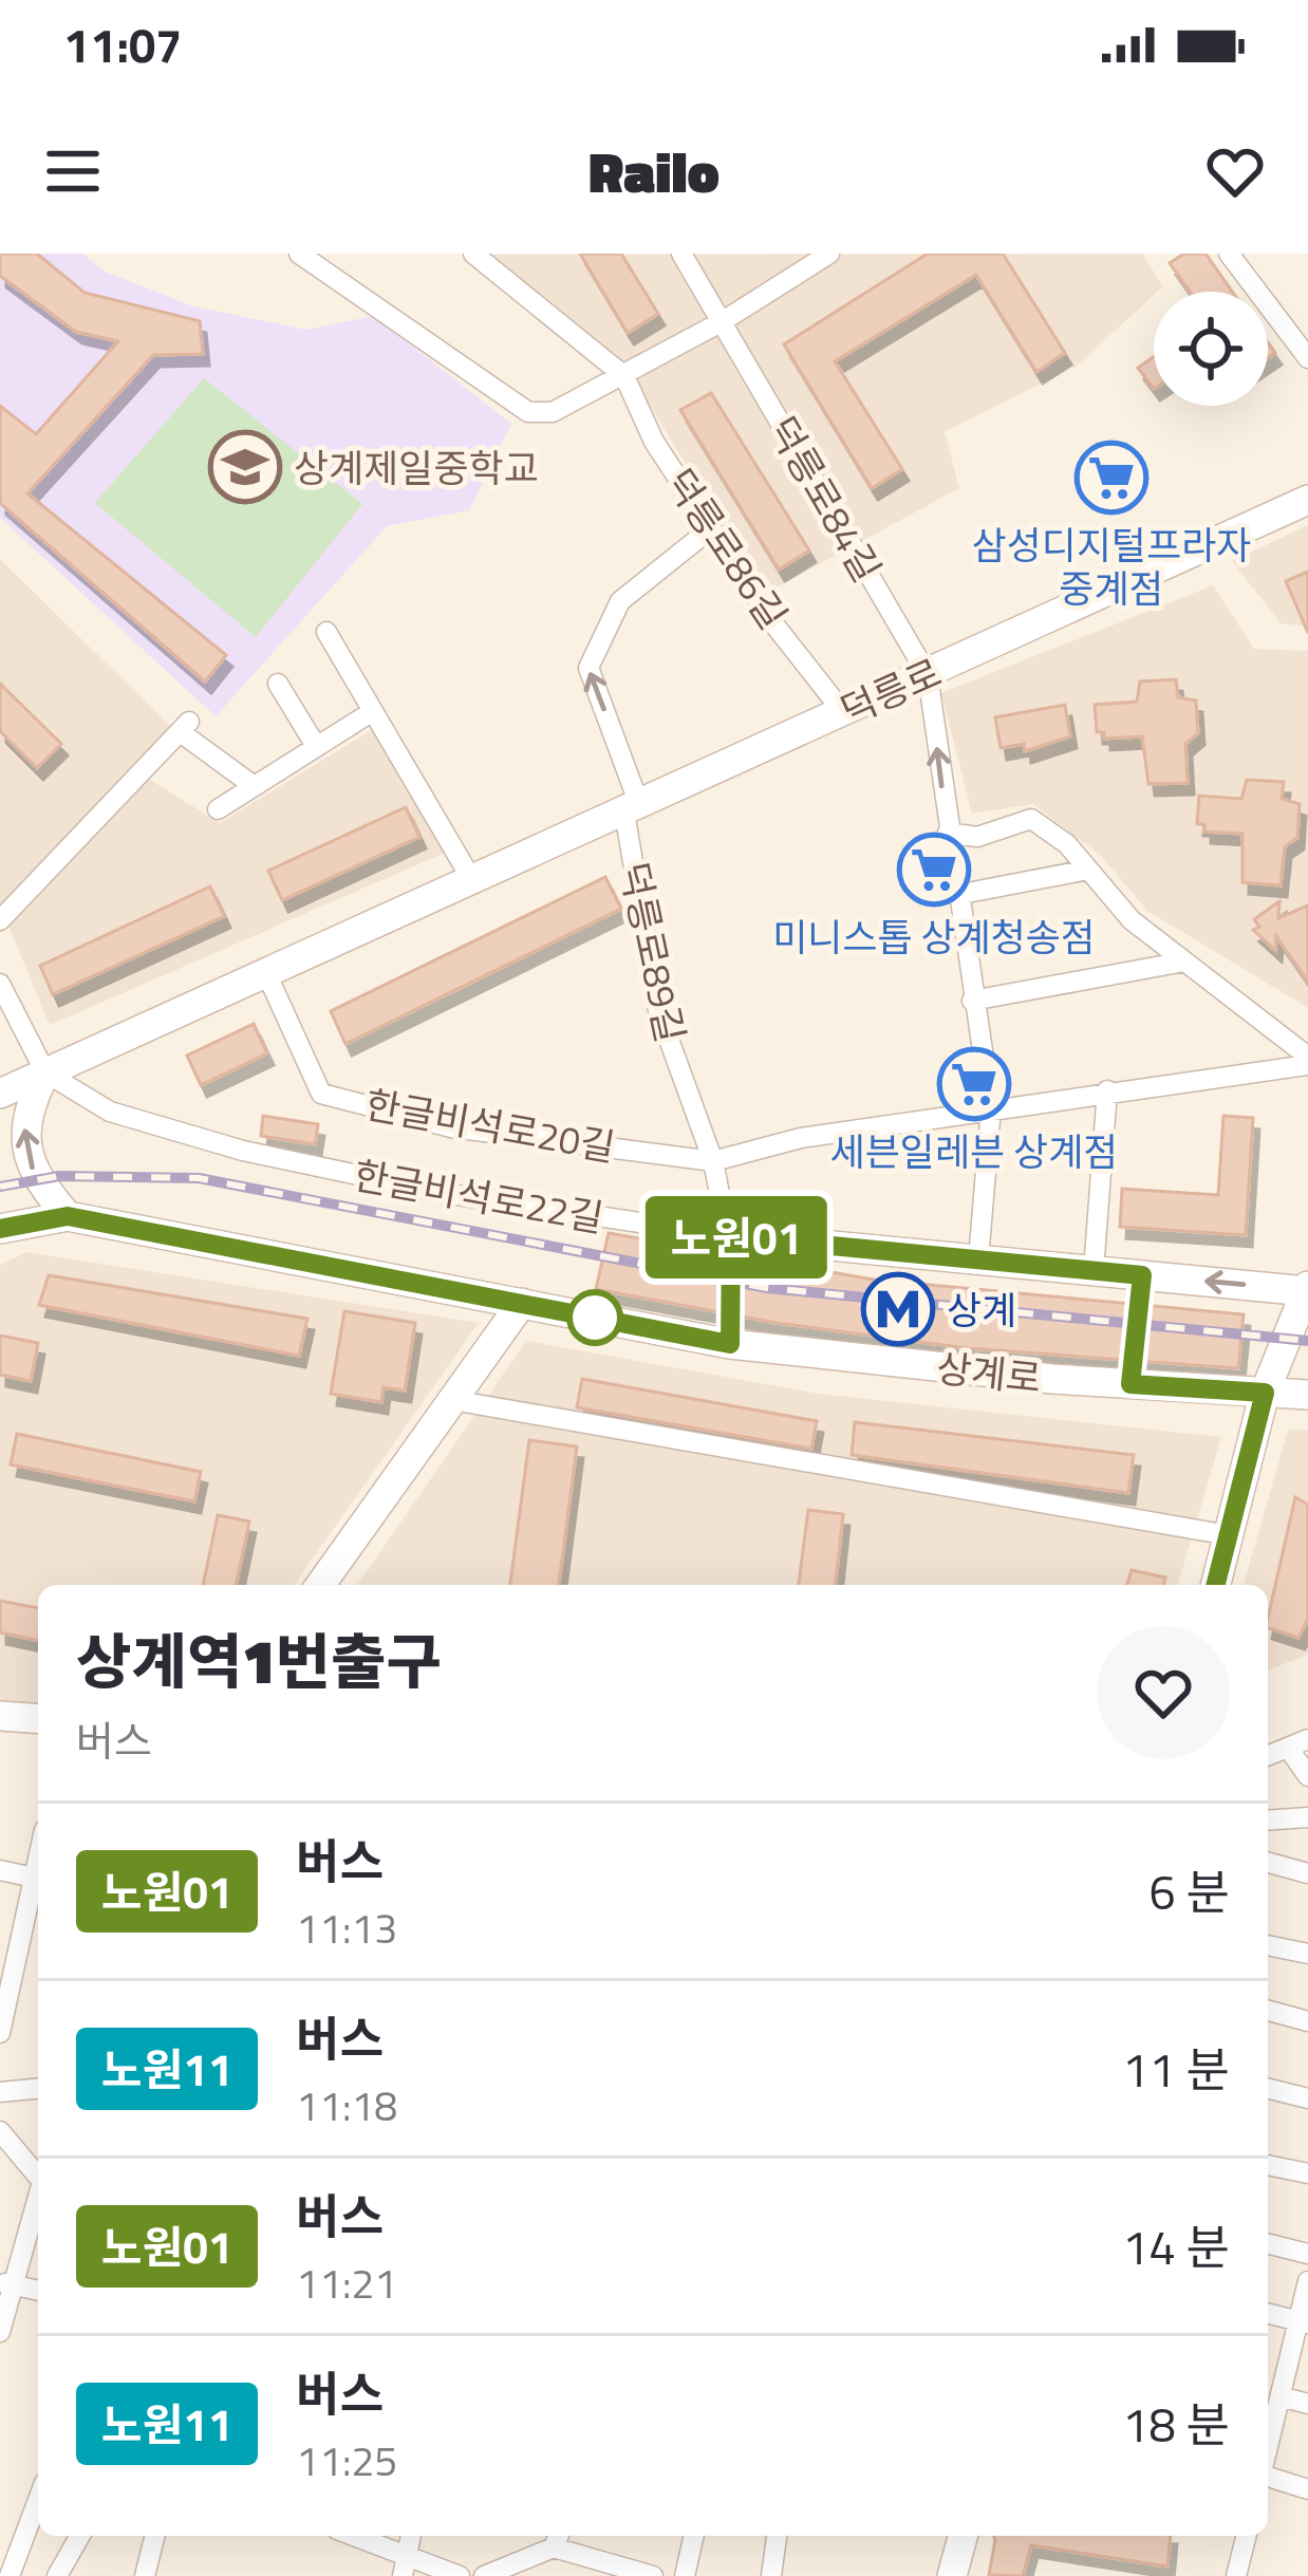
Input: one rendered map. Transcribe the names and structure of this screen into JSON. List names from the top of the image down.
{
  "streets": {
    "main road": ["덕릉로", "한글비석로22길", "상계로"],
    "street": [
      "덕릉로84길",
      "덕릉로86길",
      "덕릉로89길",
      "한글비석로20길"
    ]
  },
  "crossings": [
    ["덕릉로84길", "덕릉로"],
    ["덕릉로86길", "덕릉로"],
    ["덕릉로86길", "덕릉로89길"],
    ["덕릉로", "덕릉로89길"],
    ["덕릉로", "한글비석로20길"],
    ["덕릉로", "한글비석로22길"],
    ["덕릉로89길", "한글비석로20길"]
  ],
  "one_way": ["덕릉로89길"],
  "places": {
    "school or university": ["상계제일중학교"],
    "supermarket": ["삼성디지털프라자 중계점", "미니스톱 상계청송점", "세븐일레븐 상계점"],
    "metro station": ["상계"]
  },
  "lines": ["bus line 노원01"],
  "page": {
    "status": "11:07",
    "header": "Railo",
    "on_map": "노원01",
    "heading": ["상계역1번출구", "버스"],
    "list": [
      {
        "mark": "노원01",
        "name": "버스",
        "note": "11:13",
        "value": "6 분"
      },
      {
        "mark": "노원11",
        "name": "버스",
        "note": "11:18",
        "value": "11 분"
      },
      {
        "mark": "노원01",
        "name": "버스",
        "note": "11:21",
        "value": "14 분"
      },
      {
        "mark": "노원11",
        "name": "버스",
        "note": "11:25",
        "value": "18 분"
      }
    ]
  }
}
